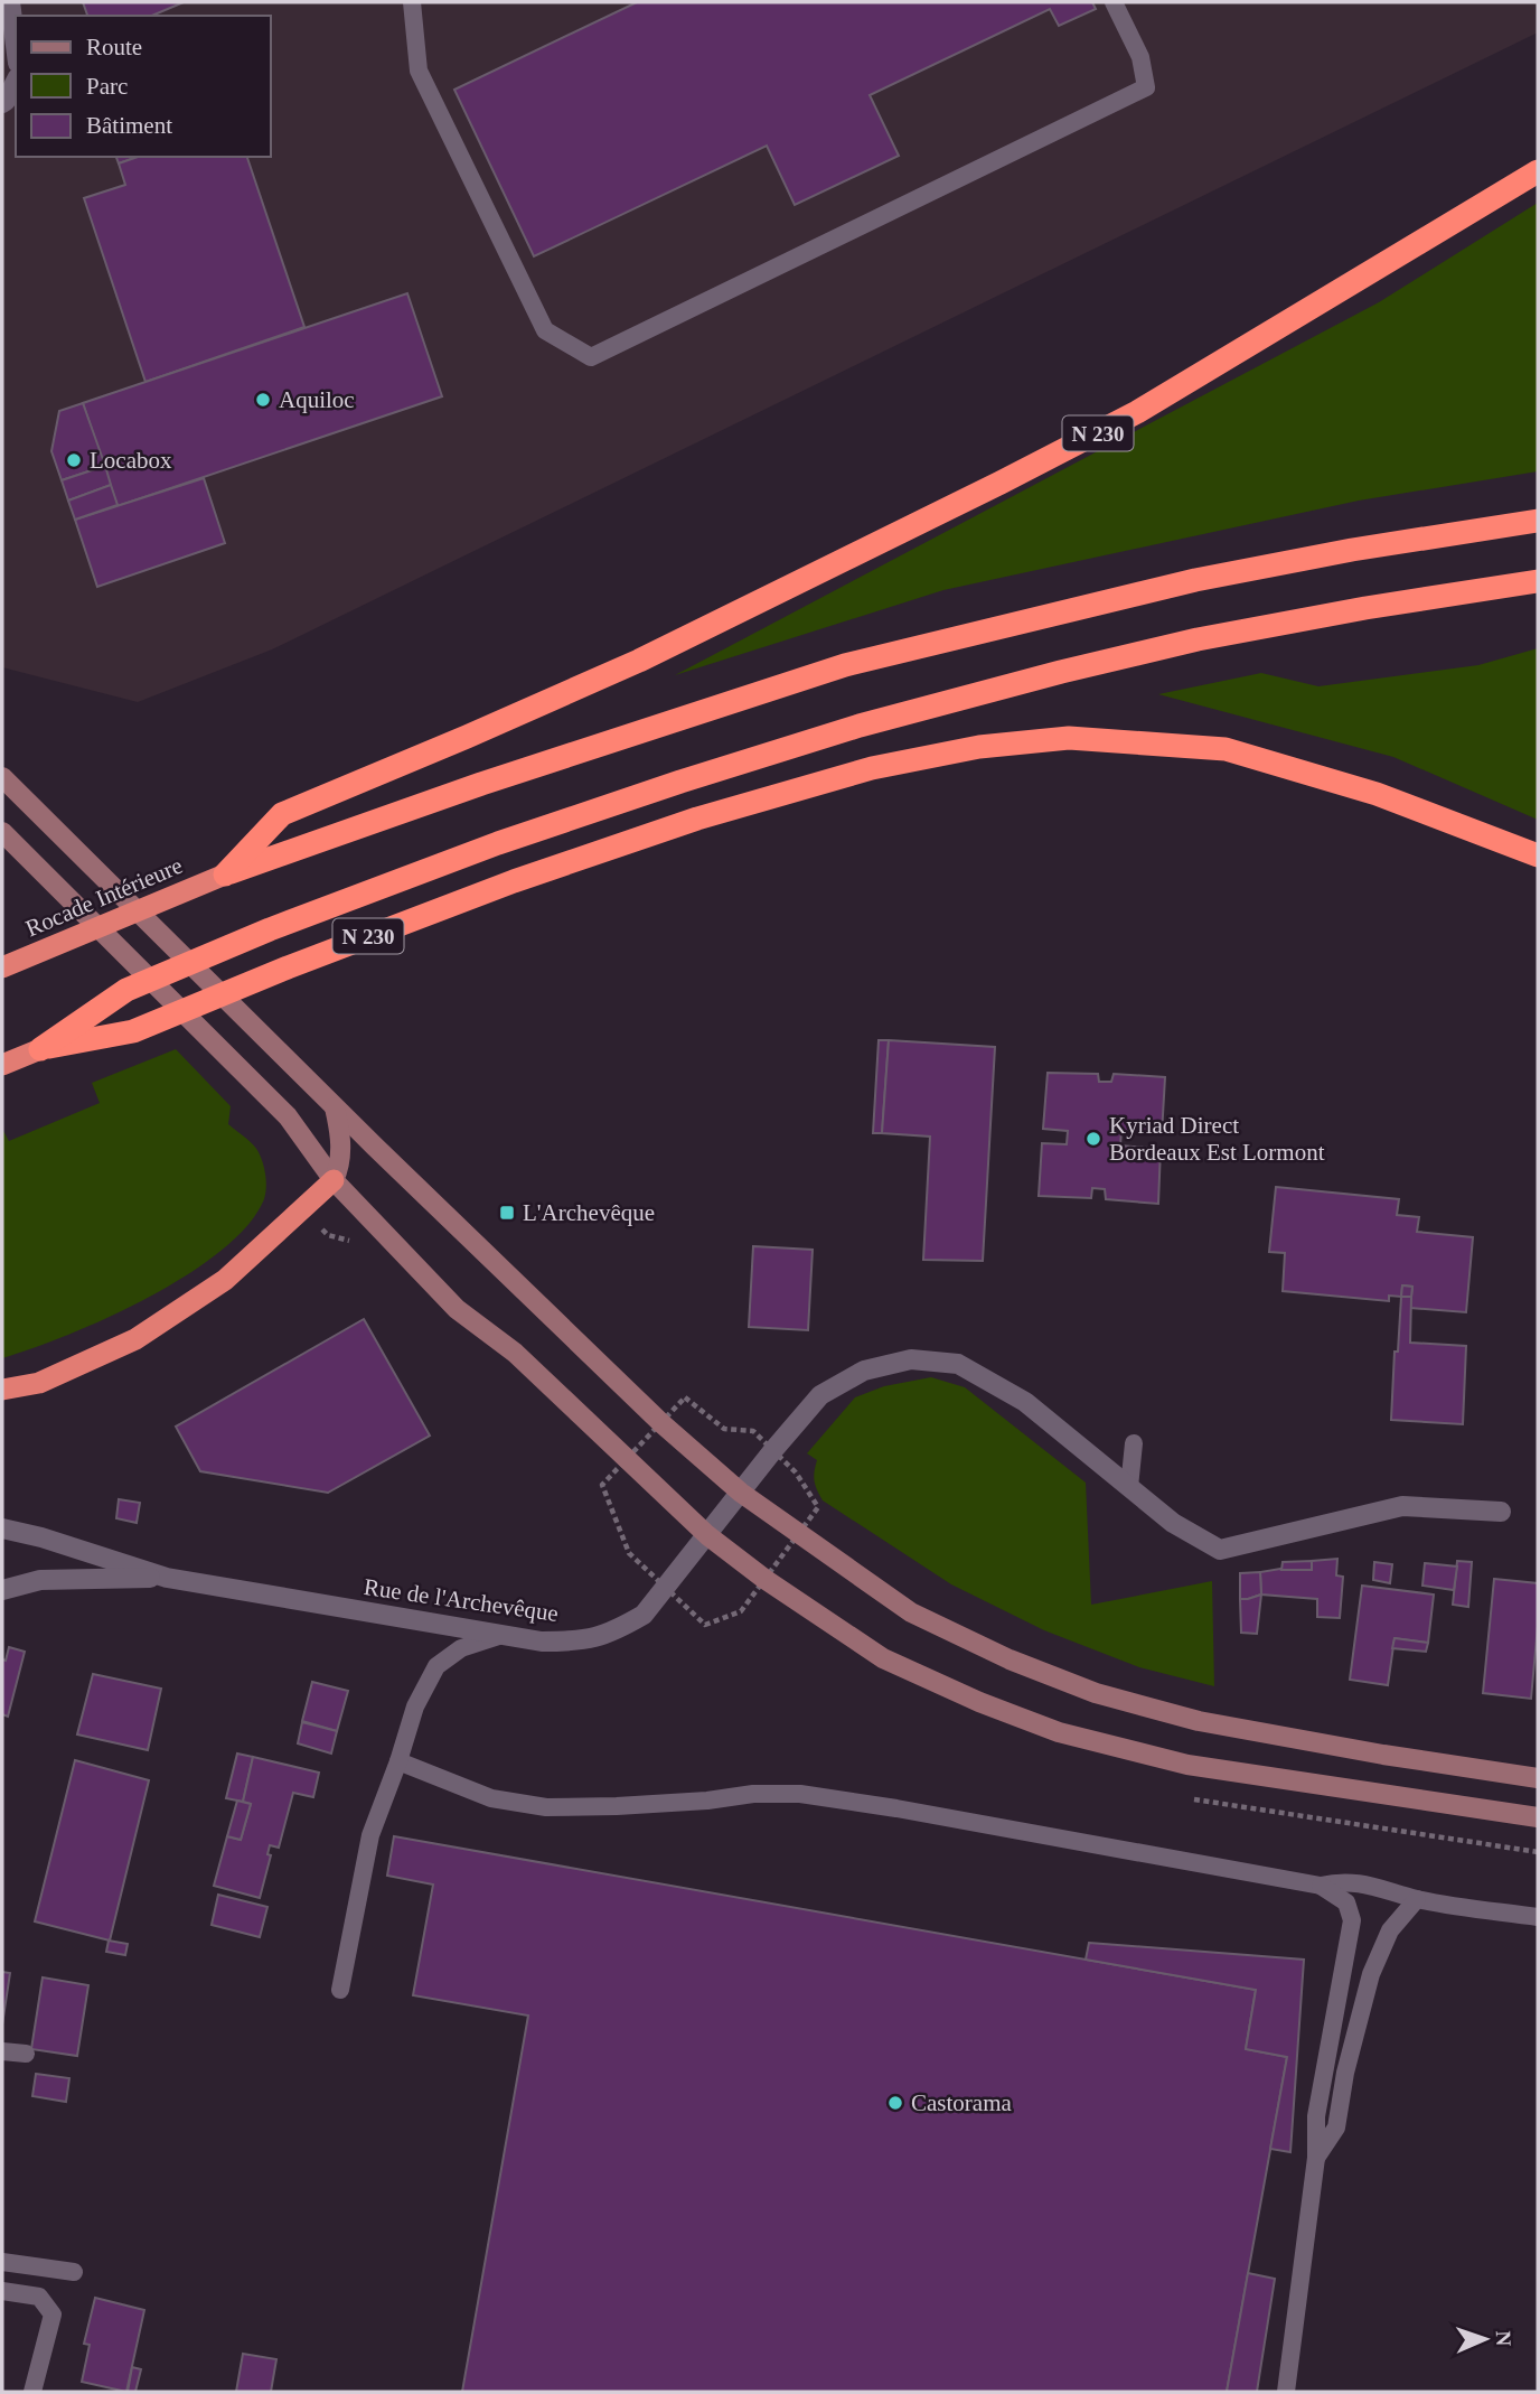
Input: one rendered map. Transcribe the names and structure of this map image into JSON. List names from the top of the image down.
{
  "streets": {
    "highway": ["N 230", "Rocade Intérieure"],
    "street": ["Rue de l'Archevêque"]
  },
  "crossings": [
    ["N 230", "Rocade Intérieure"]
  ],
  "places": {
    "other": [
      "Aquiloc",
      "Locabox",
      "Kyriad Direct Bordeaux Est Lormont",
      "Castorama"
    ],
    "transit": ["L'Archevêque"]
  },
  "legend": ["Route", "Parc", "Bâtiment"],
  "north": "right"
}
